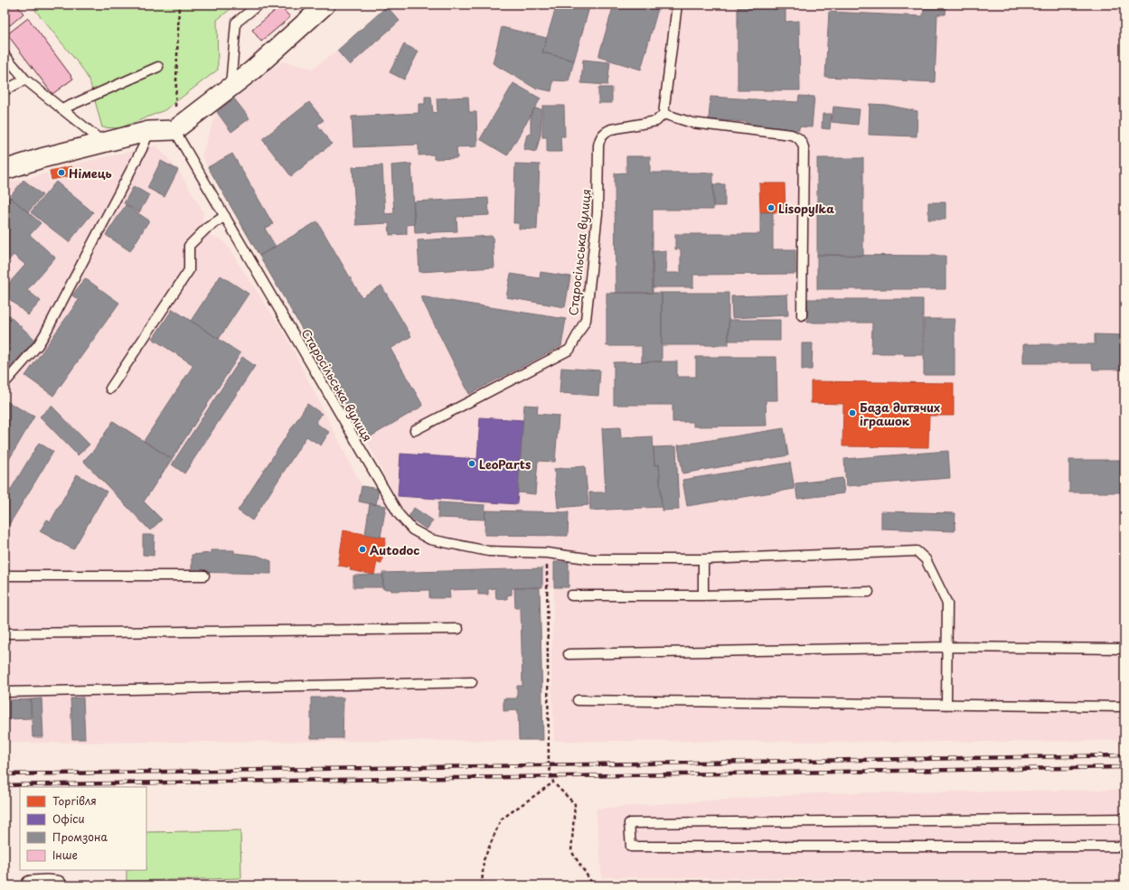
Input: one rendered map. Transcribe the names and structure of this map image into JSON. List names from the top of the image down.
{
  "streets": {
    "lane": ["Старосільська вулиця"]
  },
  "places": [
    "Німець",
    "Lisopylka",
    "База дитячих іграшок",
    "LeoParts",
    "Autodoc"
  ],
  "legend": [
    "Торгівля",
    "Офіси",
    "Промзона",
    "Інше"
  ]
}
